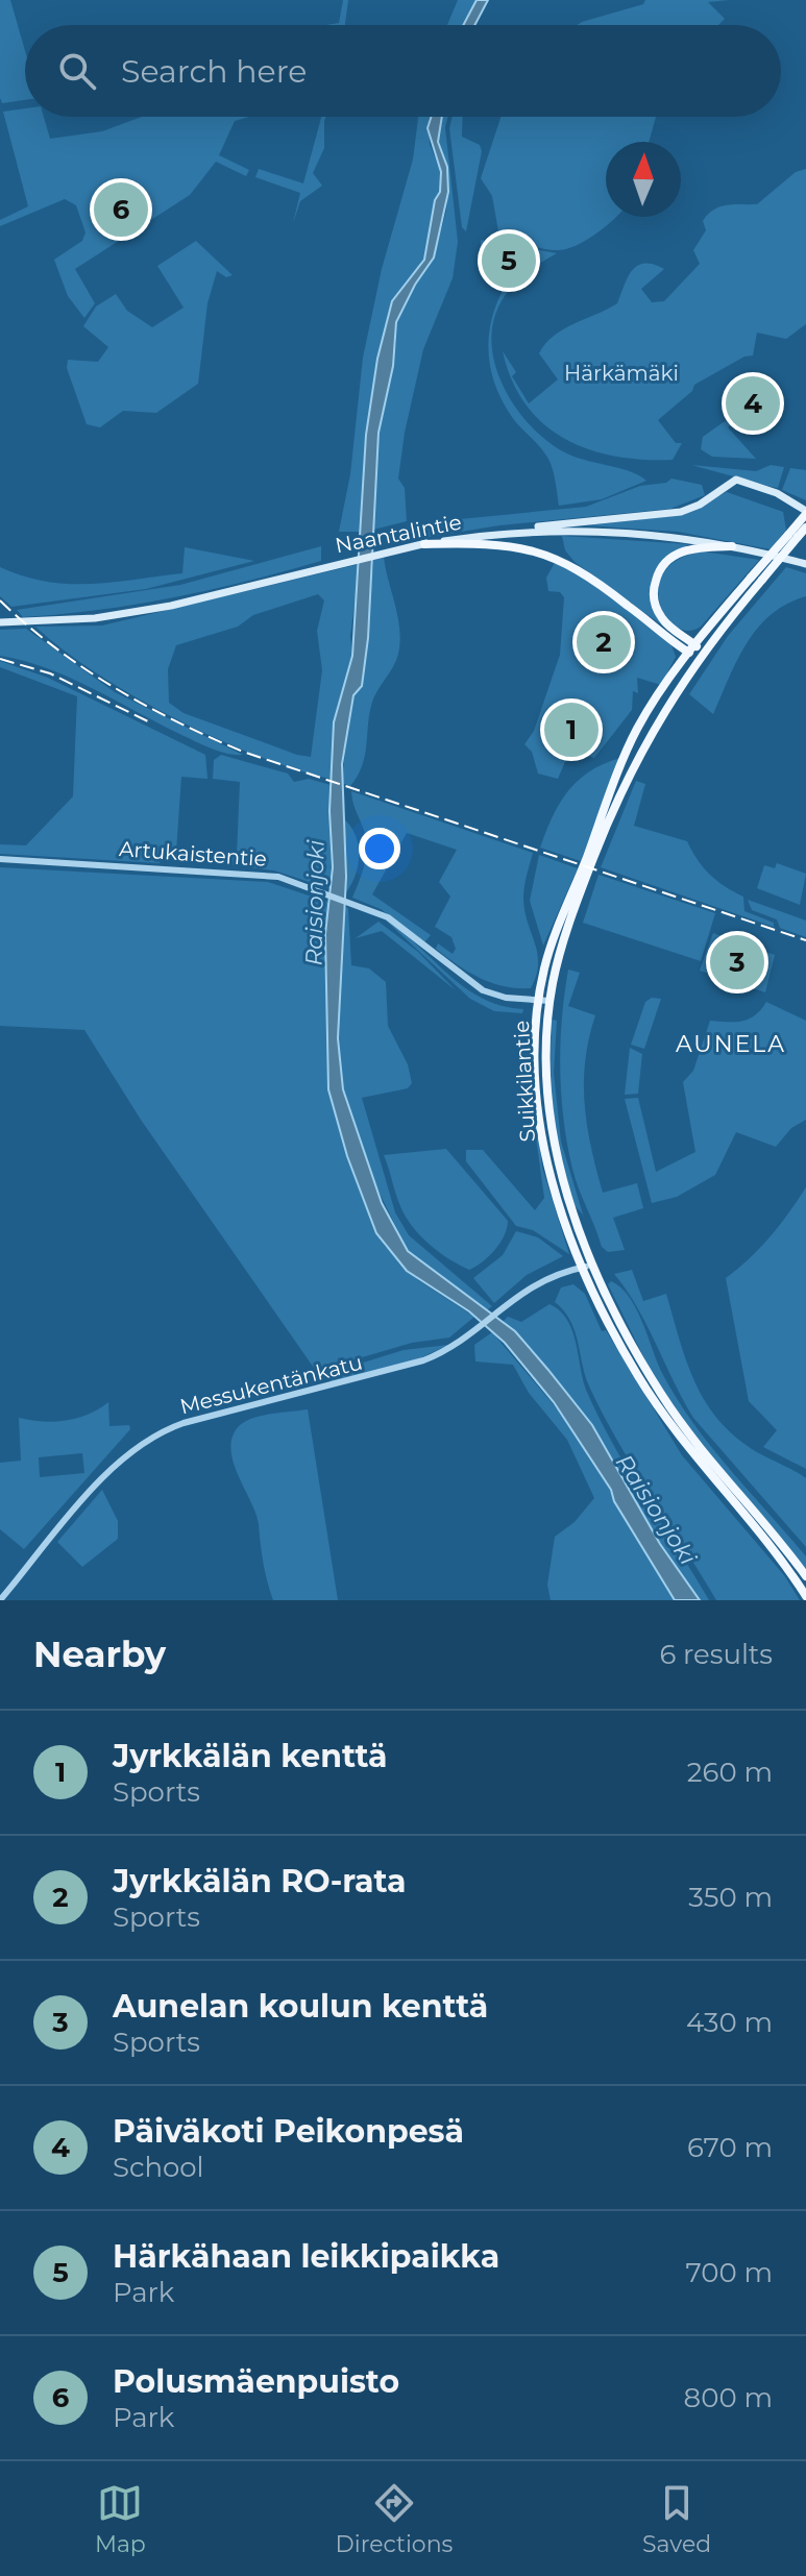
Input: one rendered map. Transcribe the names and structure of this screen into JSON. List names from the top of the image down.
{
  "streets": {
    "main road": ["Naantalintie", "Suikkilantie"],
    "street": ["Artukaistentie", "Messukentänkatu"]
  },
  "crossings": [
    ["Artukaistentie", "Suikkilantie"],
    ["Suikkilantie", "Messukentänkatu"]
  ],
  "districts": ["AUNELA"],
  "water": ["Raisionjoki"],
  "parks": ["Härkämäki"],
  "north": "top",
  "page": {
    "search": "Search here",
    "pins": [
      "6",
      "5",
      "4",
      "2",
      "1",
      "3"
    ],
    "heading": ["Nearby", "6 results"],
    "list": [
      {
        "mark": "1",
        "name": "Jyrkkälän kenttä",
        "note": "Sports",
        "value": "260 m"
      },
      {
        "mark": "2",
        "name": "Jyrkkälän RO-rata",
        "note": "Sports",
        "value": "350 m"
      },
      {
        "mark": "3",
        "name": "Aunelan koulun kenttä",
        "note": "Sports",
        "value": "430 m"
      },
      {
        "mark": "4",
        "name": "Päiväkoti Peikonpesä",
        "note": "School",
        "value": "670 m"
      },
      {
        "mark": "5",
        "name": "Härkähaan leikkipaikka",
        "note": "Park",
        "value": "700 m"
      },
      {
        "mark": "6",
        "name": "Polusmäenpuisto",
        "note": "Park",
        "value": "800 m"
      }
    ],
    "nav": ["Map", "Directions", "Saved"]
  }
}
